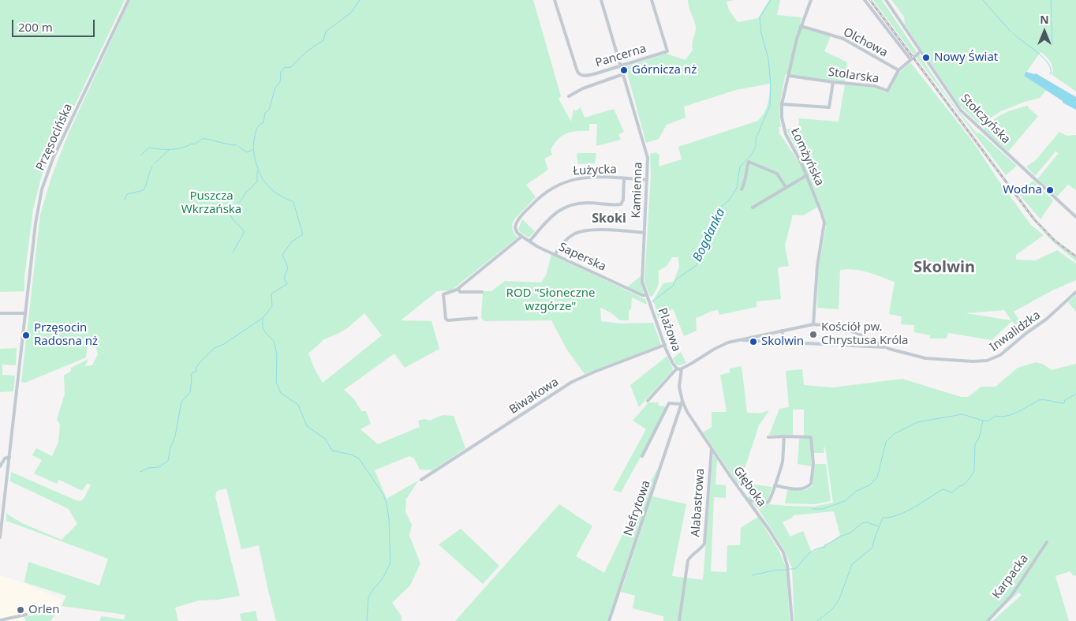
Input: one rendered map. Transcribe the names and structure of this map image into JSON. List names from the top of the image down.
{
  "streets": {
    "street": [
      "Olchowa",
      "Pancerna",
      "Stolarska",
      "Stołczyńska",
      "Przęsocińska",
      "Łomżyńska",
      "Łużycka",
      "Kamienna",
      "Saperska",
      "Plażowa",
      "Inwalidzka",
      "Biwakowa",
      "Głęboka",
      "Alabastrowa",
      "Nefrytowa",
      "Karpacka"
    ]
  },
  "crossings": [
    ["Olchowa", "Stolarska"],
    ["Olchowa", "Łomżyńska"],
    ["Pancerna", "Kamienna"],
    ["Stolarska", "Stołczyńska"],
    ["Stolarska", "Łomżyńska"],
    ["Łomżyńska", "Inwalidzka"],
    ["Łużycka", "Kamienna"],
    ["Łużycka", "Saperska"],
    ["Kamienna", "Saperska"],
    ["Kamienna", "Plażowa"],
    ["Saperska", "Plażowa"],
    ["Plażowa", "Inwalidzka"],
    ["Plażowa", "Biwakowa"],
    ["Inwalidzka", "Głęboka"],
    ["Głęboka", "Alabastrowa"],
    ["Głęboka", "Nefrytowa"]
  ],
  "districts": ["Skoki", "Skolwin"],
  "water": ["Bogdanka"],
  "parks": ["Puszcza Wkrzańska", "ROD \"Słoneczne wzgórze\""],
  "places": [
    "Nowy Świat",
    "Górnicza nż",
    "Wodna",
    "Kościół pw. Chrystusa Króla",
    "Przęsocin Radosna nż",
    "Skolwin",
    "Orlen"
  ],
  "scale_bar": "200 m",
  "north": "top"
}
